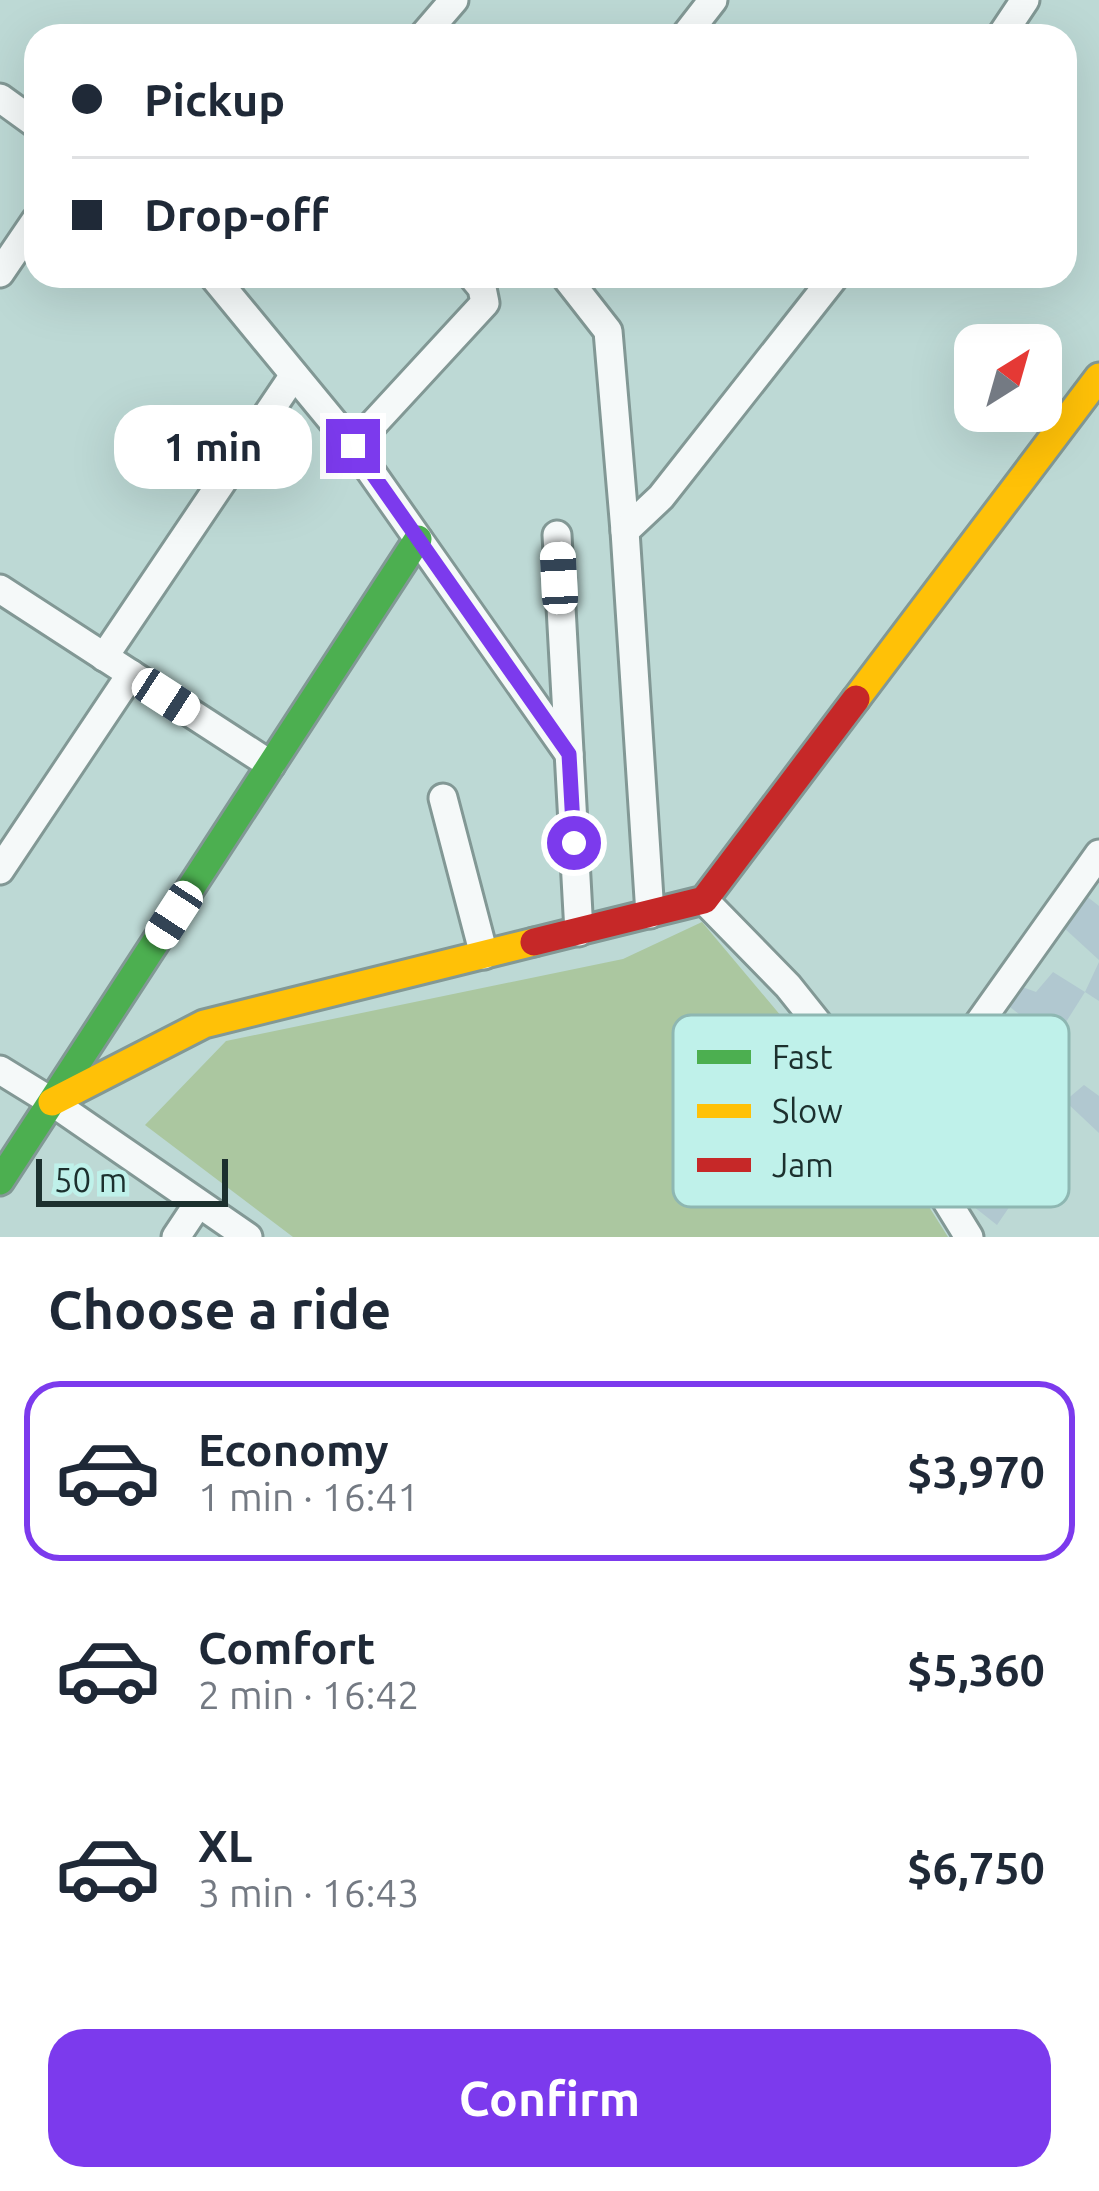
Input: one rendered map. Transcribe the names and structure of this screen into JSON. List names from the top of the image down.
{
  "legend": ["Fast", "Slow", "Jam"],
  "scale_bar": "50 m",
  "north": "top right",
  "page": {
    "banner": ["Pickup", "Drop-off"],
    "bubble": "1 min",
    "scale": "50 m",
    "heading": "Choose a ride",
    "list": [
      {
        "name": "Economy",
        "note": "1 min · 16:41",
        "value": "$3,970"
      },
      {
        "name": "Comfort",
        "note": "2 min · 16:42",
        "value": "$5,360"
      },
      {
        "name": "XL",
        "note": "3 min · 16:43",
        "value": "$6,750"
      }
    ],
    "buttons": "Confirm"
  }
}
